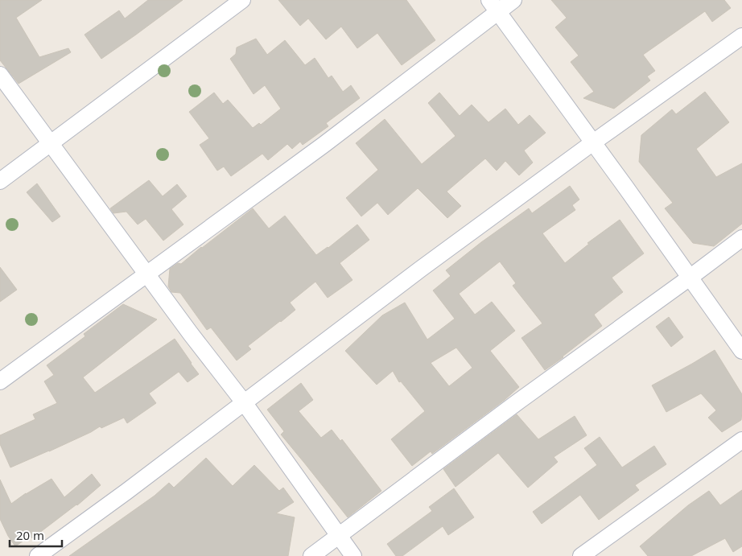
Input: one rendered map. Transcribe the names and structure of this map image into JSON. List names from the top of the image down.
{
  "scale_bar": "20 m"
}
